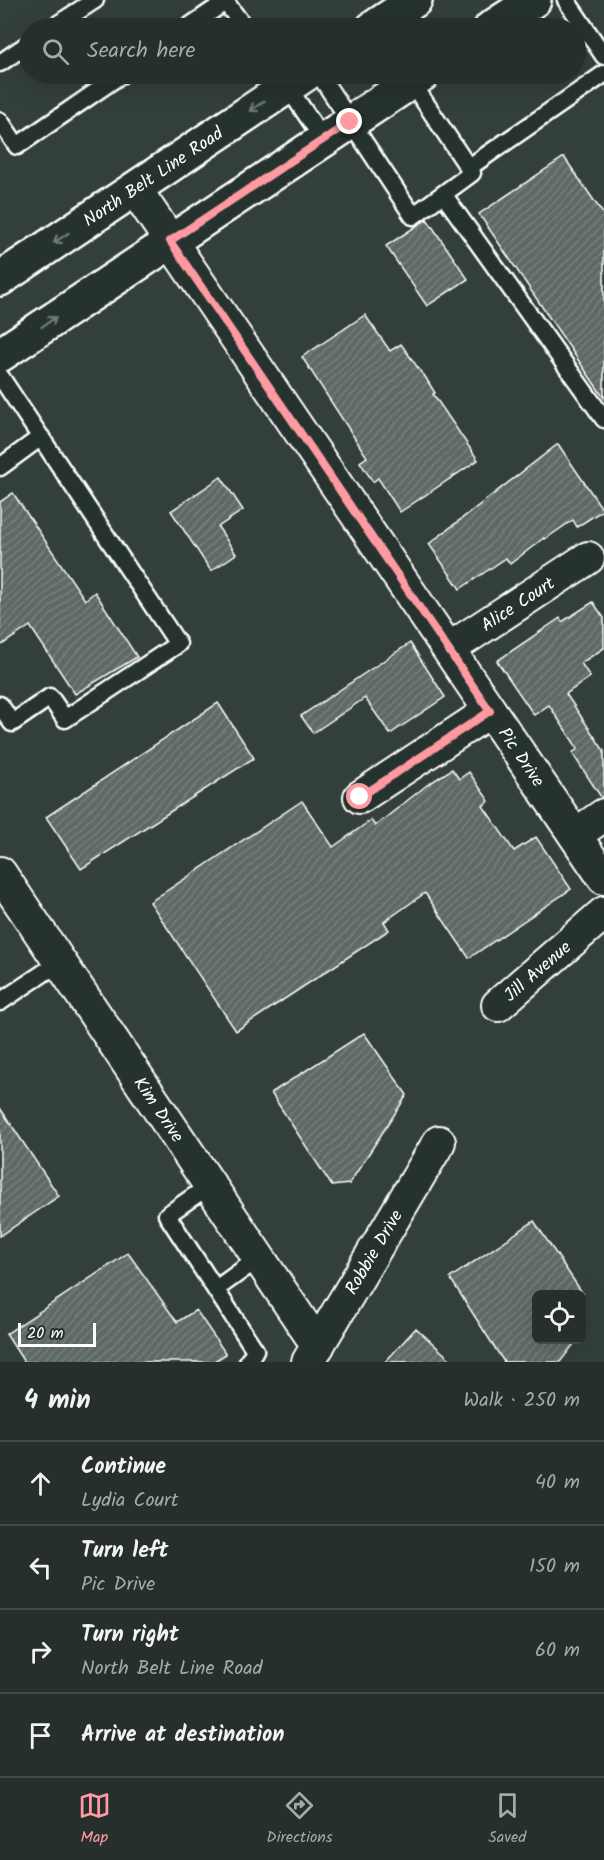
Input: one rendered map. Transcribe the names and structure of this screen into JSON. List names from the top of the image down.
{
  "streets": {
    "main road": ["North Belt Line Road"],
    "street": [
      "Alice Court",
      "Pic Drive",
      "Jill Avenue",
      "Kim Drive",
      "Robbie Drive"
    ]
  },
  "crossings": [
    ["North Belt Line Road", "Pic Drive"],
    ["Alice Court", "Pic Drive"],
    ["Kim Drive", "Robbie Drive"]
  ],
  "scale_bar": "20 m",
  "page": {
    "search": "Search here",
    "scale": "20 m",
    "heading": ["4 min", "Walk · 250 m"],
    "list": [
      ["Continue", "Lydia Court", "40 m"],
      ["Turn left", "Pic Drive", "150 m"],
      ["Turn right", "North Belt Line Road", "60 m"],
      "Arrive at destination"
    ],
    "nav": ["Map", "Directions", "Saved"]
  }
}
